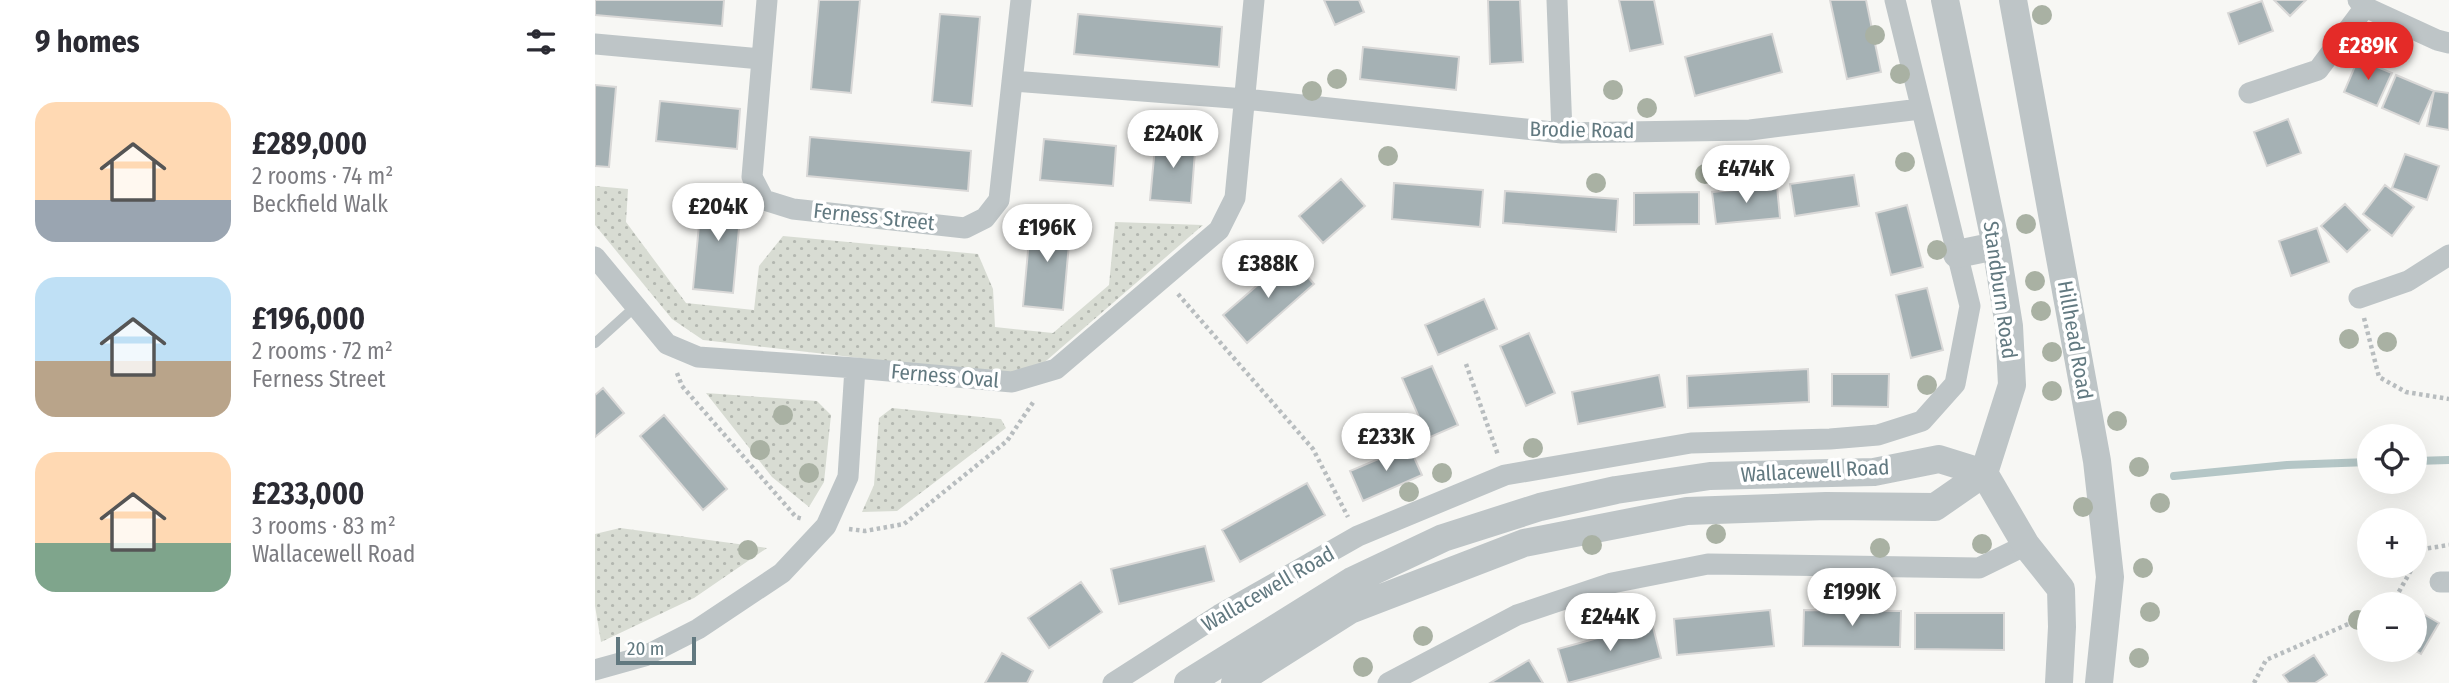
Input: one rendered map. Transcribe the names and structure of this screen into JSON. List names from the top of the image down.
{
  "streets": {
    "street": [
      "Brodie Road",
      "Ferness Street",
      "Standburn Road",
      "Hillhead Road",
      "Ferness Oval",
      "Wallacewell Road"
    ]
  },
  "crossings": [
    ["Brodie Road", "Standburn Road"],
    ["Brodie Road", "Ferness Oval"],
    ["Standburn Road", "Wallacewell Road"]
  ],
  "scale_bar": "20 m",
  "page": {
    "heading": "9 homes",
    "price": [
      "£289K",
      "£240K",
      "£474K",
      "£204K",
      "£196K",
      "£388K",
      "£233K",
      "£199K",
      "£244K"
    ],
    "list": [
      {
        "name": "£289,000",
        "note": "2 rooms · 74 m² · Beckfield Walk"
      },
      {
        "name": "£196,000",
        "note": "2 rooms · 72 m² · Ferness Street"
      },
      {
        "name": "£233,000",
        "note": "3 rooms · 83 m² · Wallacewell Road"
      }
    ],
    "map_buttons": ["+", "−"],
    "scale": "20 m"
  }
}
